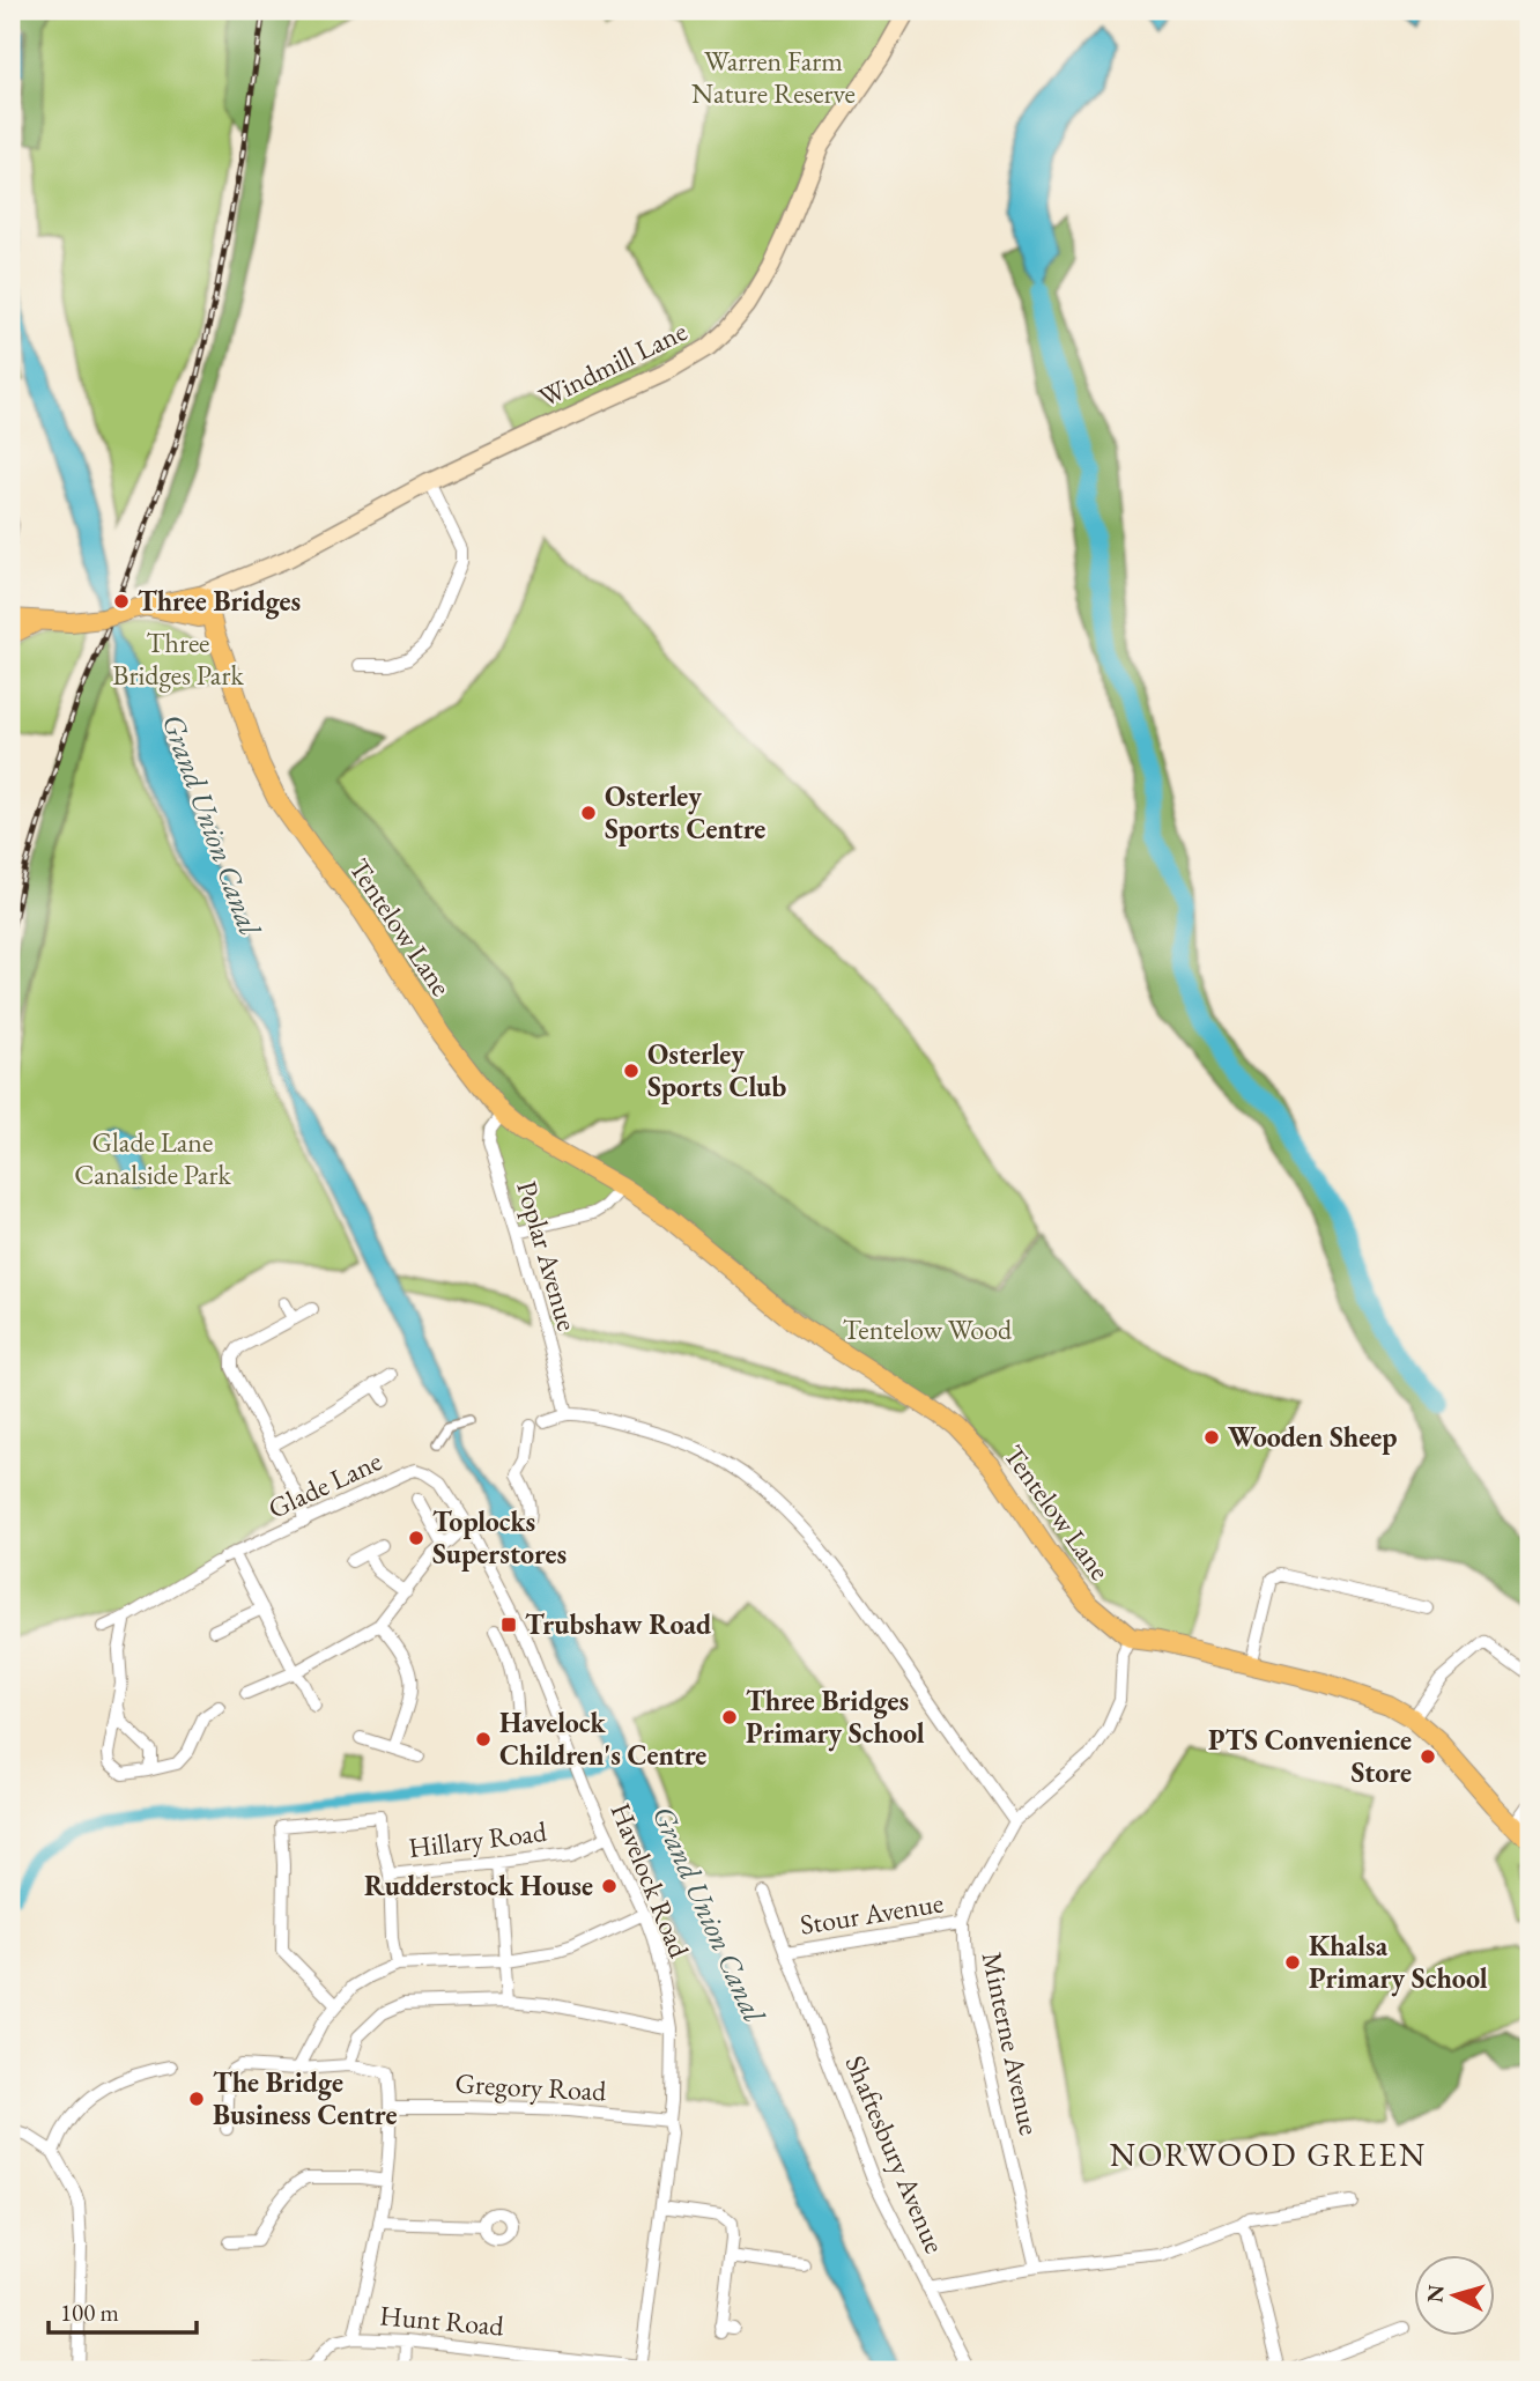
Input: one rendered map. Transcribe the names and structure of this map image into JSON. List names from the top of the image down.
{
  "streets": {
    "main road": ["Windmill Lane", "Tentelow Lane"],
    "street": [
      "Poplar Avenue",
      "Glade Lane",
      "Hillary Road",
      "Havelock Road",
      "Stour Avenue",
      "Minterne Avenue",
      "Gregory Road",
      "Shaftesbury Avenue",
      "Hunt Road"
    ]
  },
  "crossings": [
    ["Windmill Lane", "Tentelow Lane"],
    ["Tentelow Lane", "Poplar Avenue"],
    ["Tentelow Lane", "Minterne Avenue"],
    ["Glade Lane", "Havelock Road"],
    ["Hillary Road", "Havelock Road"],
    ["Havelock Road", "Gregory Road"],
    ["Havelock Road", "Hunt Road"],
    ["Stour Avenue", "Minterne Avenue"],
    ["Stour Avenue", "Shaftesbury Avenue"]
  ],
  "districts": ["NORWOOD GREEN"],
  "water": ["Grand Union Canal"],
  "parks": [
    "Warren Farm Nature Reserve",
    "Three Bridges Park",
    "Glade Lane Canalside Park",
    "Tentelow Wood"
  ],
  "places": {
    "other": [
      "Three Bridges",
      "Osterley Sports Centre",
      "Osterley Sports Club",
      "Wooden Sheep",
      "Toplocks Superstores",
      "Three Bridges Primary School",
      "Havelock Children's Centre",
      "PTS Convenience Store",
      "Rudderstock House",
      "Khalsa Primary School",
      "The Bridge Business Centre"
    ],
    "transit": ["Trubshaw Road"]
  },
  "scale_bar": "100 m",
  "north": "left"
}
